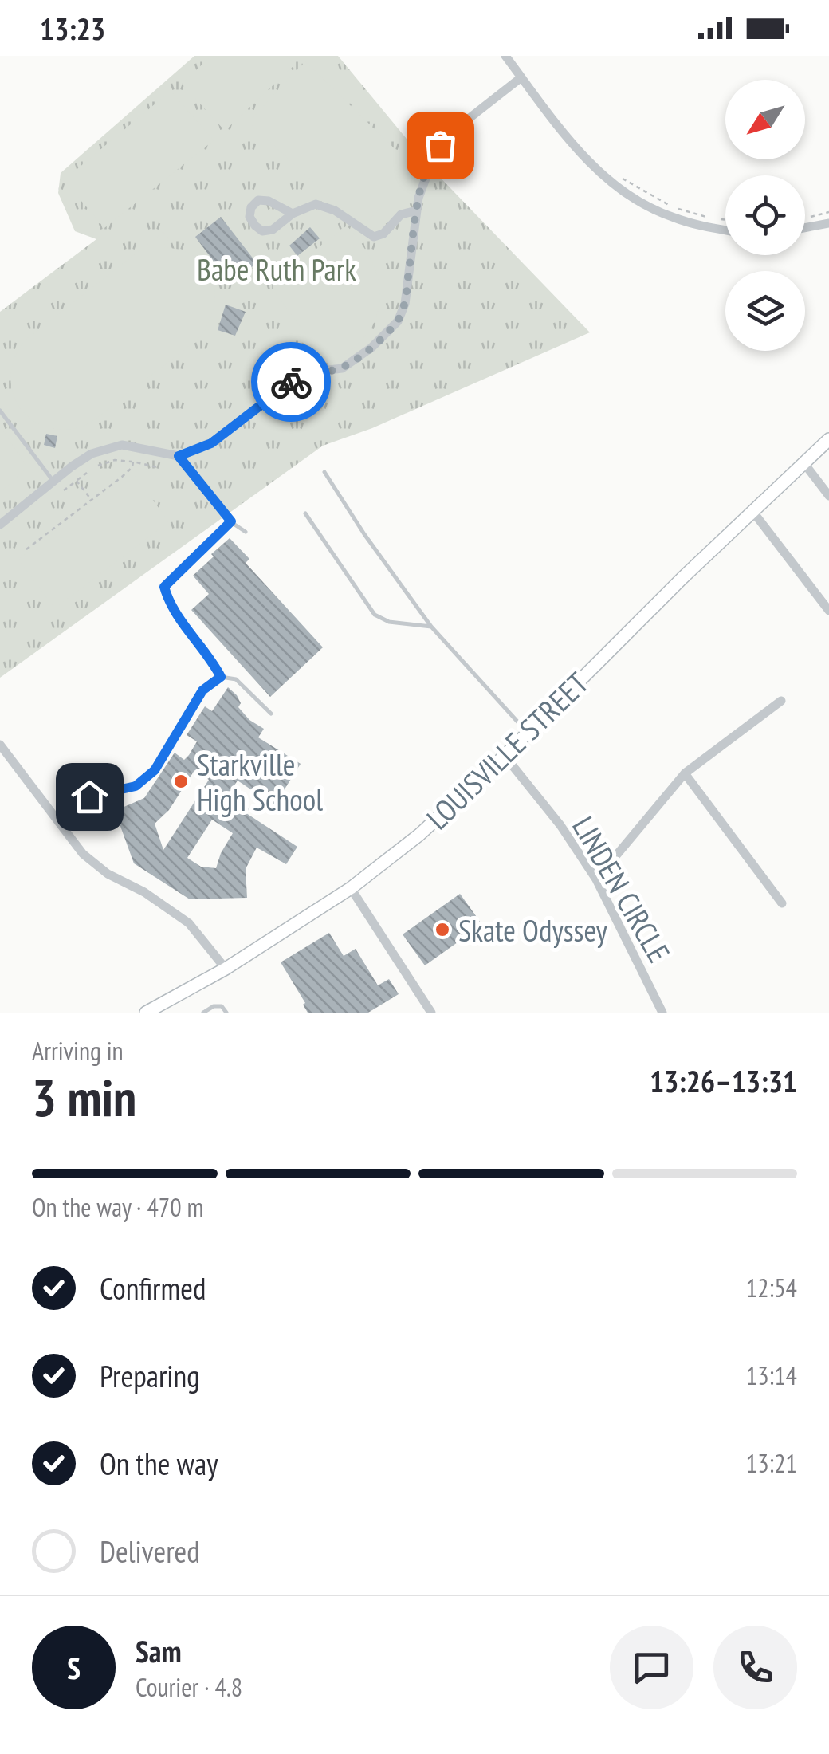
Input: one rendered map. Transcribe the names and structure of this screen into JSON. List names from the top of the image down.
{
  "streets": {
    "main road": ["LOUISVILLE STREET"],
    "street": ["LINDEN CIRCLE"]
  },
  "crossings": [
    ["LOUISVILLE STREET", "LINDEN CIRCLE"]
  ],
  "parks": ["Babe Ruth Park"],
  "places": ["Starkville High School", "Skate Odyssey"],
  "north": "bottom left",
  "page": {
    "status": "13:23",
    "heading": ["3 min", "Arriving in", "13:26–13:31"],
    "panel": ["Sam", "Courier · 4.8"],
    "bar": "On the way · 470 m",
    "list": [
      ["Confirmed", "12:54"],
      ["Preparing", "13:14"],
      ["On the way", "13:21"],
      "Delivered"
    ],
    "round": "S"
  }
}
